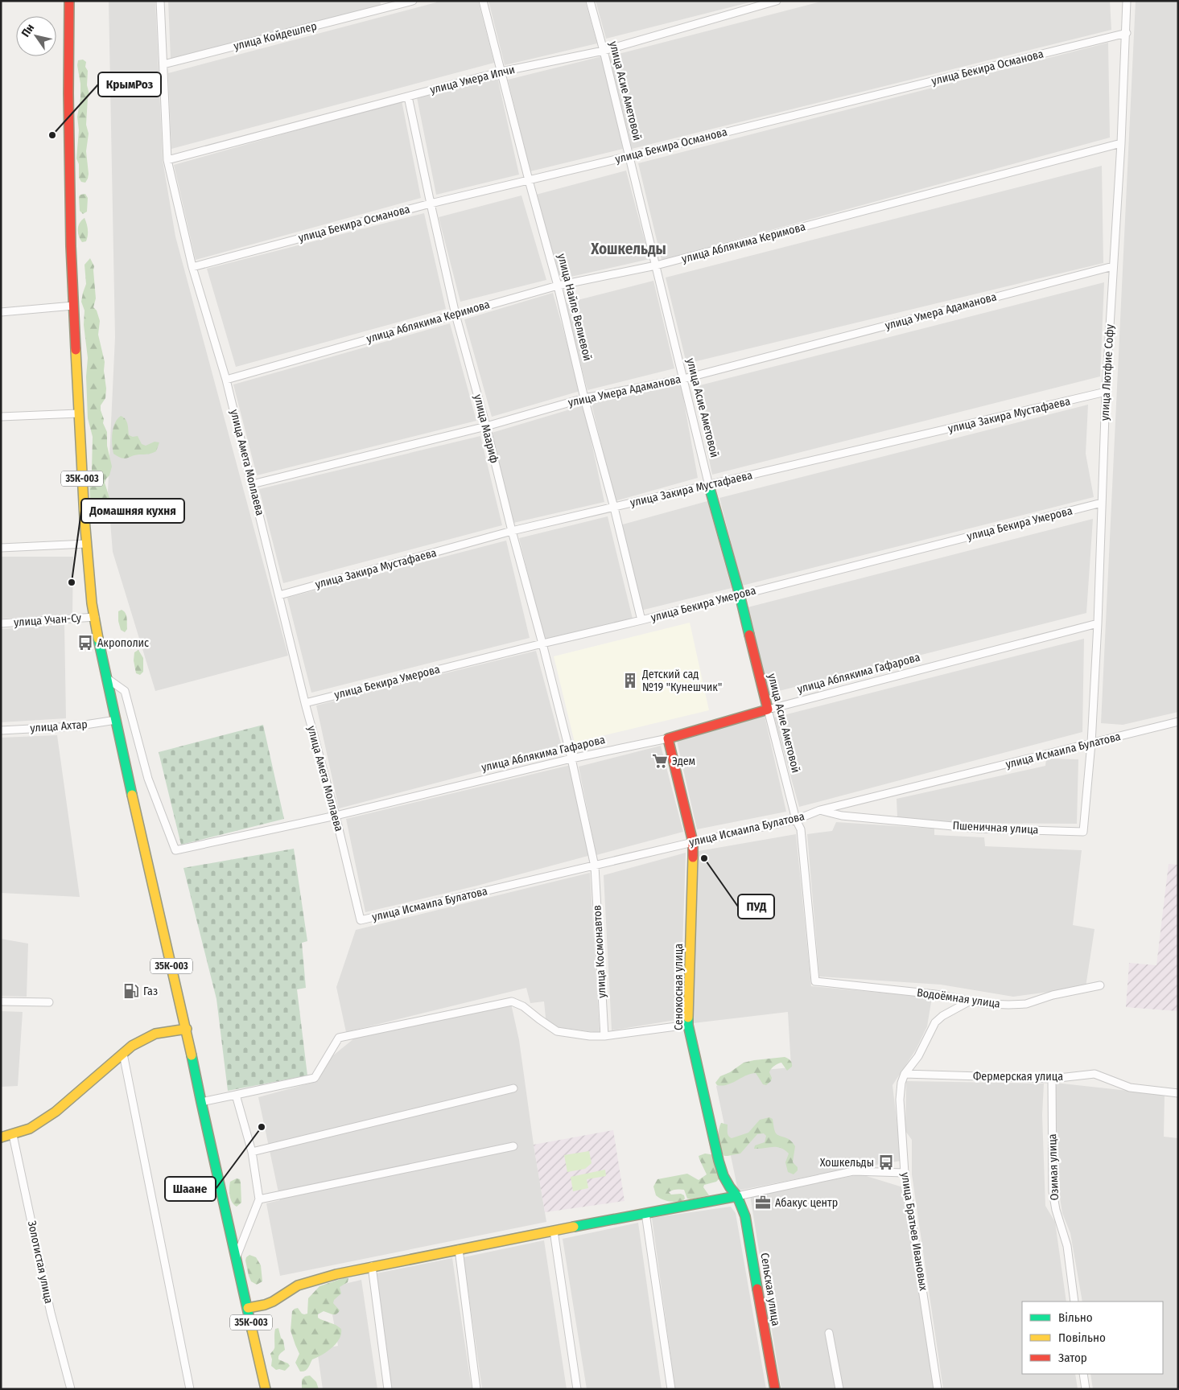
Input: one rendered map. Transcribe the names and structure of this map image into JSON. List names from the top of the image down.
{
  "streets": {
    "main road": [
      "улица Асие Аметовой",
      "35К-003",
      "улица Аблякима Гафарова",
      "Сенокосная улица",
      "Сельская улица"
    ],
    "street": [
      "улица Койдешлер",
      "улица Бекира Османова",
      "улица Умера Ипчи",
      "улица Аблякима Керимова",
      "улица Найле Велиевой",
      "улица Умера Адаманова",
      "улица Лютфие Софу",
      "улица Закира Мустафаева",
      "улица Маариф",
      "улица Амета Моллаева",
      "улица Бекира Умерова",
      "улица Учан-Су",
      "улица Ахтар",
      "улица Исмаила Булатова",
      "Пшеничная улица",
      "улица Космонавтов",
      "Водоёмная улица",
      "Фермерская улица",
      "Озимая улица",
      "улица Братьев Ивановых",
      "Золотистая улица"
    ]
  },
  "crossings": [
    ["улица Койдешлер", "улица Амета Моллаева"],
    ["улица Бекира Османова", "улица Асие Аметовой"],
    ["улица Бекира Османова", "улица Найле Велиевой"],
    ["улица Бекира Османова", "улица Лютфие Софу"],
    ["улица Бекира Османова", "улица Маариф"],
    ["улица Бекира Османова", "улица Амета Моллаева"],
    ["улица Умера Ипчи", "улица Асие Аметовой"],
    ["улица Умера Ипчи", "улица Найле Велиевой"],
    ["улица Умера Ипчи", "улица Маариф"],
    ["улица Умера Ипчи", "улица Амета Моллаева"],
    ["улица Асие Аметовой", "улица Аблякима Керимова"],
    ["улица Асие Аметовой", "улица Умера Адаманова"],
    ["улица Асие Аметовой", "улица Закира Мустафаева"],
    ["улица Асие Аметовой", "улица Бекира Умерова"],
    ["улица Асие Аметовой", "улица Аблякима Гафарова"],
    ["улица Асие Аметовой", "улица Исмаила Булатова"],
    ["улица Асие Аметовой", "Водоёмная улица"],
    ["улица Аблякима Керимова", "улица Найле Велиевой"],
    ["улица Аблякима Керимова", "улица Лютфие Софу"],
    ["улица Аблякима Керимова", "улица Маариф"],
    ["улица Аблякима Керимова", "улица Амета Моллаева"],
    ["улица Найле Велиевой", "улица Умера Адаманова"],
    ["улица Найле Велиевой", "улица Закира Мустафаева"],
    ["улица Найле Велиевой", "улица Бекира Умерова"],
    ["улица Умера Адаманова", "улица Лютфие Софу"],
    ["улица Умера Адаманова", "улица Маариф"],
    ["улица Умера Адаманова", "улица Амета Моллаева"],
    ["улица Лютфие Софу", "улица Закира Мустафаева"],
    ["улица Лютфие Софу", "улица Бекира Умерова"],
    ["улица Лютфие Софу", "улица Аблякима Гафарова"],
    ["улица Лютфие Софу", "улица Исмаила Булатова"],
    ["улица Лютфие Софу", "Пшеничная улица"],
    ["улица Закира Мустафаева", "улица Маариф"],
    ["улица Закира Мустафаева", "улица Амета Моллаева"],
    ["улица Маариф", "улица Бекира Умерова"],
    ["улица Маариф", "улица Аблякима Гафарова"],
    ["улица Маариф", "улица Космонавтов"],
    ["улица Амета Моллаева", "улица Бекира Умерова"],
    ["улица Амета Моллаева", "улица Аблякима Гафарова"],
    ["улица Амета Моллаева", "улица Исмаила Булатова"],
    ["35К-003", "улица Учан-Су"],
    ["35К-003", "улица Аблякима Гафарова"],
    ["35К-003", "улица Ахтар"],
    ["улица Аблякима Гафарова", "улица Космонавтов"],
    ["улица Исмаила Булатова", "Пшеничная улица"],
    ["улица Исмаила Булатова", "улица Космонавтов"],
    ["улица Исмаила Булатова", "Сенокосная улица"],
    ["улица Исмаила Булатова", "Водоёмная улица"],
    ["Сенокосная улица", "Сельская улица"],
    ["Фермерская улица", "Озимая улица"],
    ["Фермерская улица", "улица Братьев Ивановых"]
  ],
  "districts": ["Хошкельды"],
  "places": {
    "other": [
      "КрымРоз",
      "Домашняя кухня",
      "ПУД",
      "Шаане"
    ],
    "bus stop": ["Акрополис", "Хошкельды"],
    "building": ["Детский сад №19 \"Кунешчик\""],
    "supermarket": ["Эдем"],
    "fuel station": ["Газ"],
    "office": ["Абакус центр"]
  },
  "legend": ["Вільно", "Повільно", "Затор"],
  "north": "top left"
}
